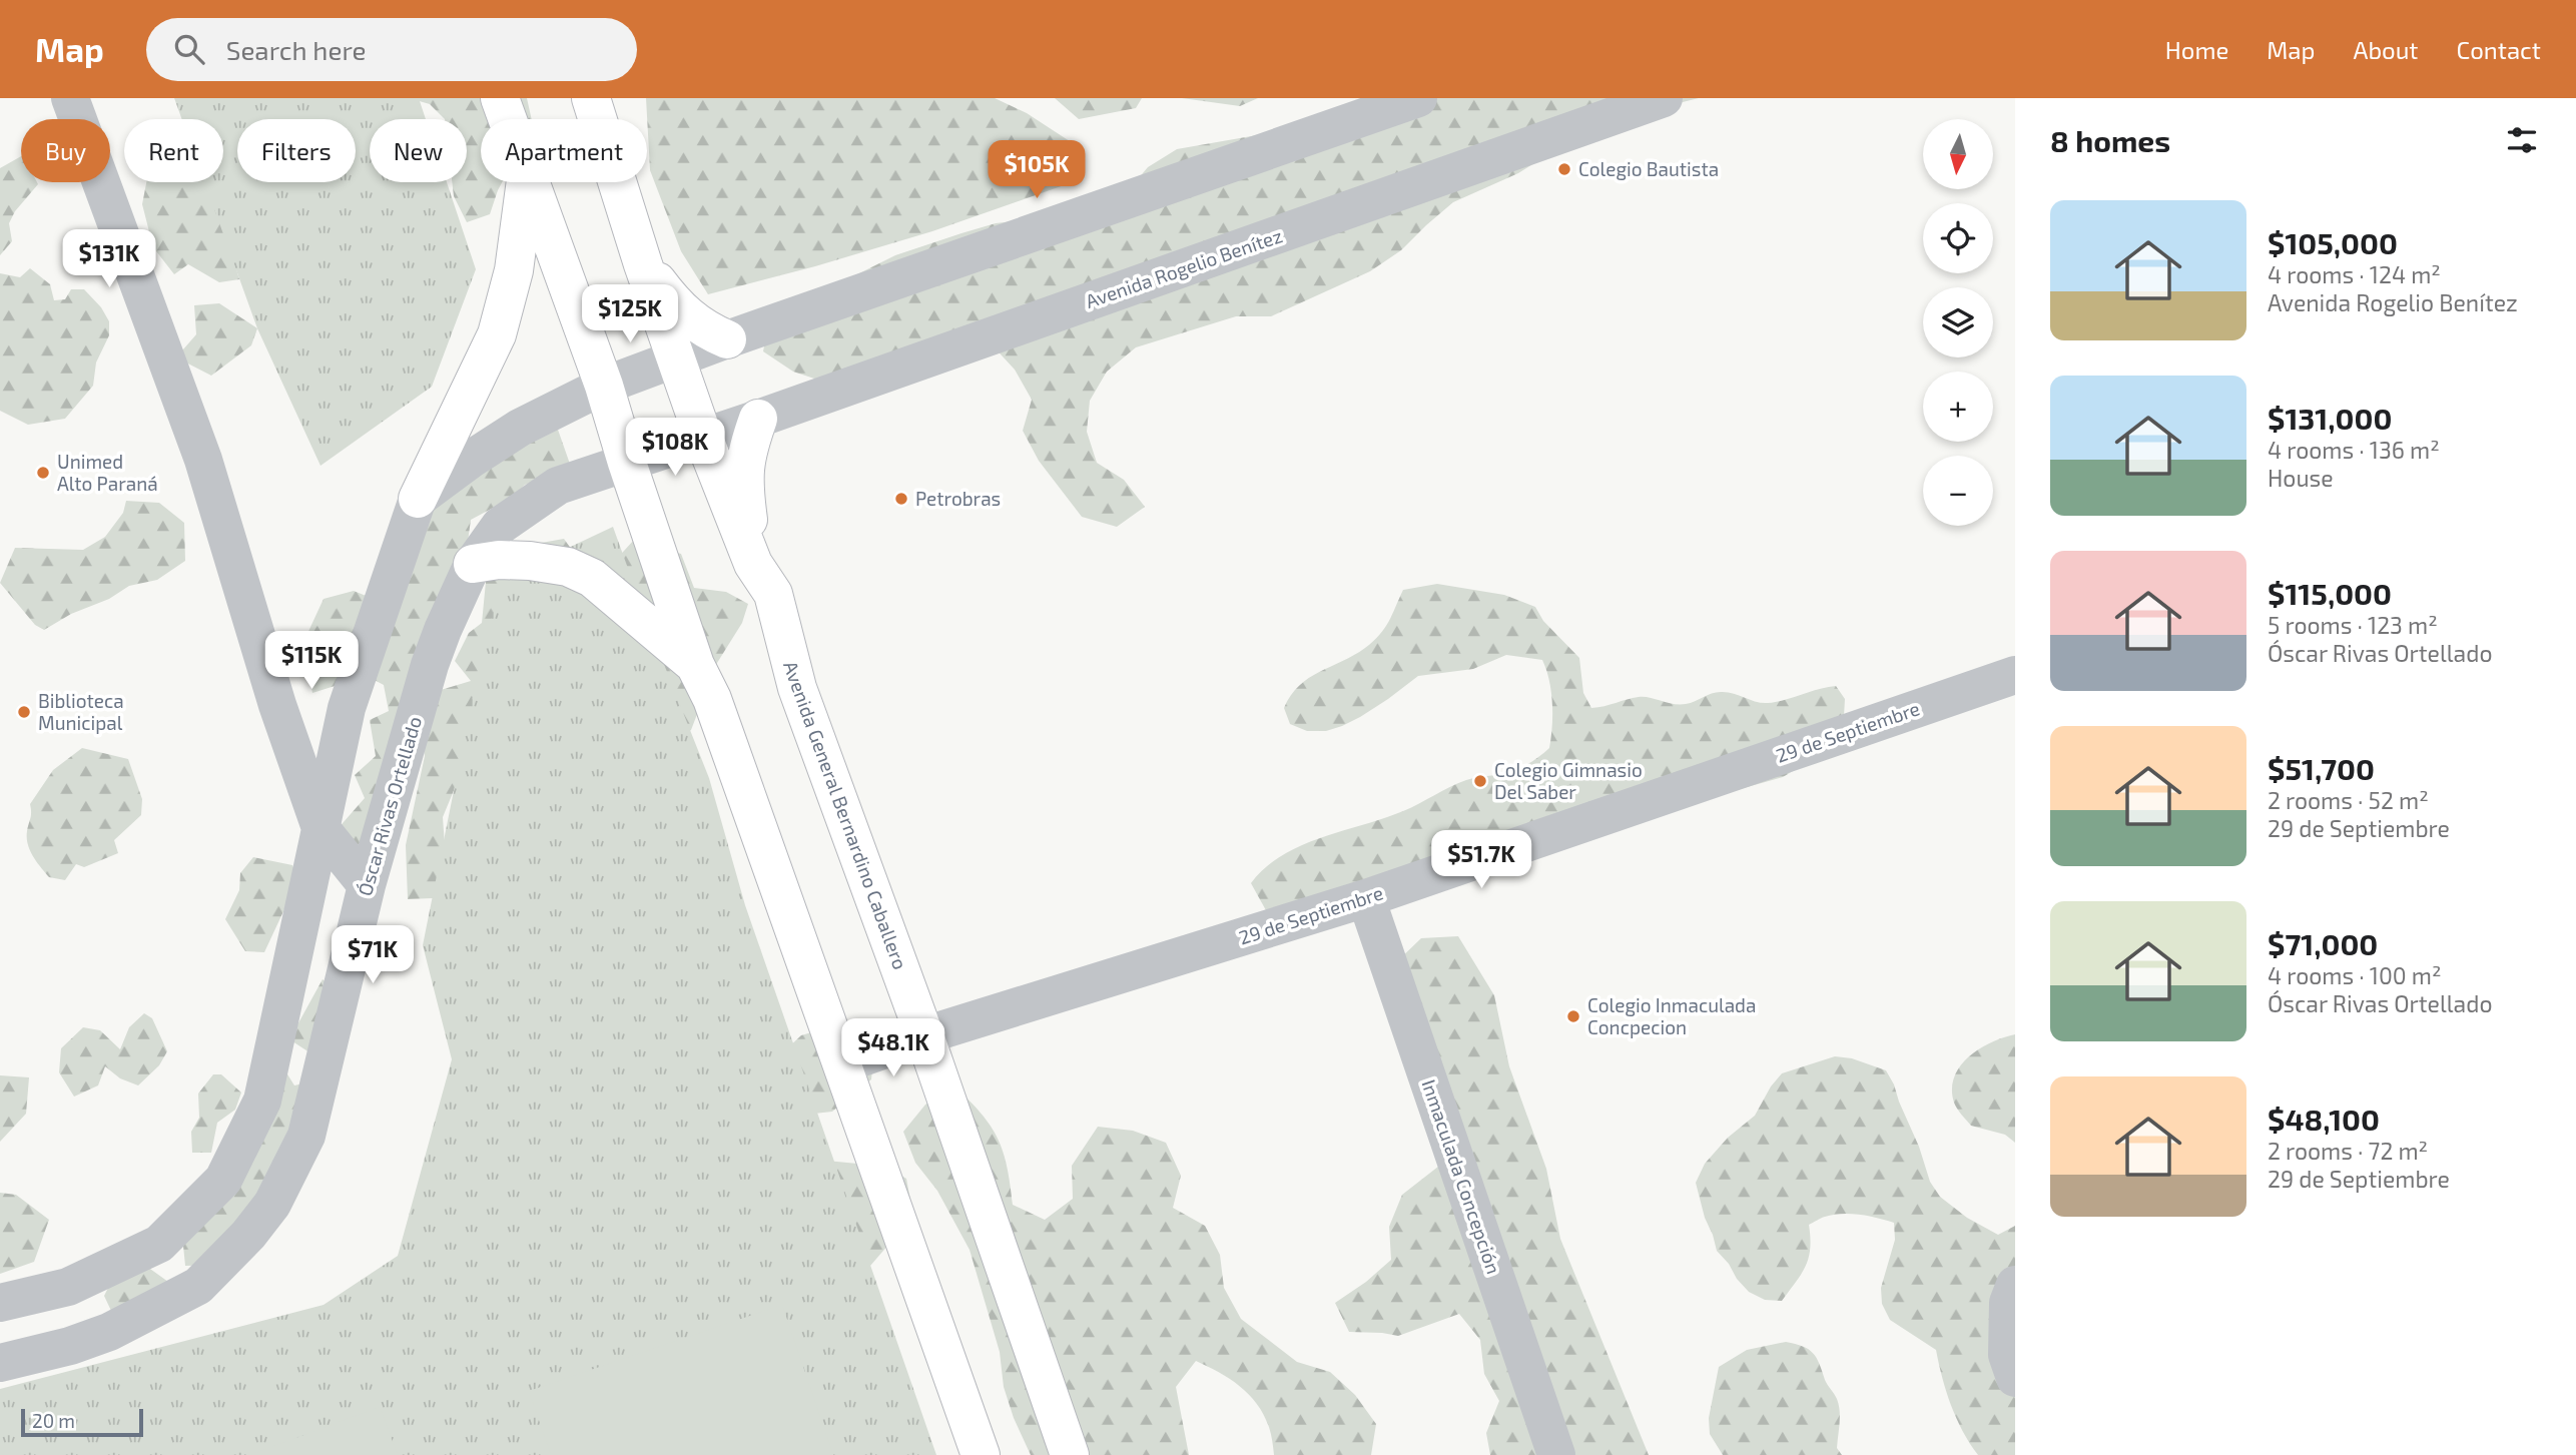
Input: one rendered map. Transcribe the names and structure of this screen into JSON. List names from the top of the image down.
{
  "streets": {
    "main road": ["Avenida General Bernardino Caballero"],
    "street": [
      "Avenida Rogelio Benítez",
      "29 de Septiembre",
      "Óscar Rivas Ortellado",
      "Inmaculada Concepción"
    ]
  },
  "crossings": [
    ["Avenida Rogelio Benítez", "Óscar Rivas Ortellado"],
    ["Avenida Rogelio Benítez", "Avenida General Bernardino Caballero"],
    ["29 de Septiembre", "Avenida General Bernardino Caballero"],
    ["29 de Septiembre", "Inmaculada Concepción"]
  ],
  "places": [
    "Colegio Bautista",
    "Unimed Alto Paraná",
    "Petrobras",
    "Biblioteca Municipal",
    "Colegio Gimnasio Del Saber",
    "Colegio Inmaculada Concpecion"
  ],
  "scale_bar": "20 m",
  "north": "bottom",
  "page": {
    "header": "Map",
    "search": "Search here",
    "nav": [
      "Home",
      "Map",
      "About",
      "Contact"
    ],
    "heading": "8 homes",
    "map_buttons": ["+", "−"],
    "chip": [
      "Buy",
      "Rent",
      "Filters",
      "New",
      "Apartment"
    ],
    "price": [
      "$105K",
      "$131K",
      "$125K",
      "$108K",
      "$115K",
      "$51.7K",
      "$71K",
      "$48.1K"
    ],
    "list": [
      {
        "name": "$105,000",
        "note": "4 rooms · 124 m² · Avenida Rogelio Benítez"
      },
      {
        "name": "$131,000",
        "note": "4 rooms · 136 m² · House"
      },
      {
        "name": "$115,000",
        "note": "5 rooms · 123 m² · Óscar Rivas Ortellado"
      },
      {
        "name": "$51,700",
        "note": "2 rooms · 52 m² · 29 de Septiembre"
      },
      {
        "name": "$71,000",
        "note": "4 rooms · 100 m² · Óscar Rivas Ortellado"
      },
      {
        "name": "$48,100",
        "note": "2 rooms · 72 m² · 29 de Septiembre"
      }
    ],
    "scale": "20 m"
  }
}
